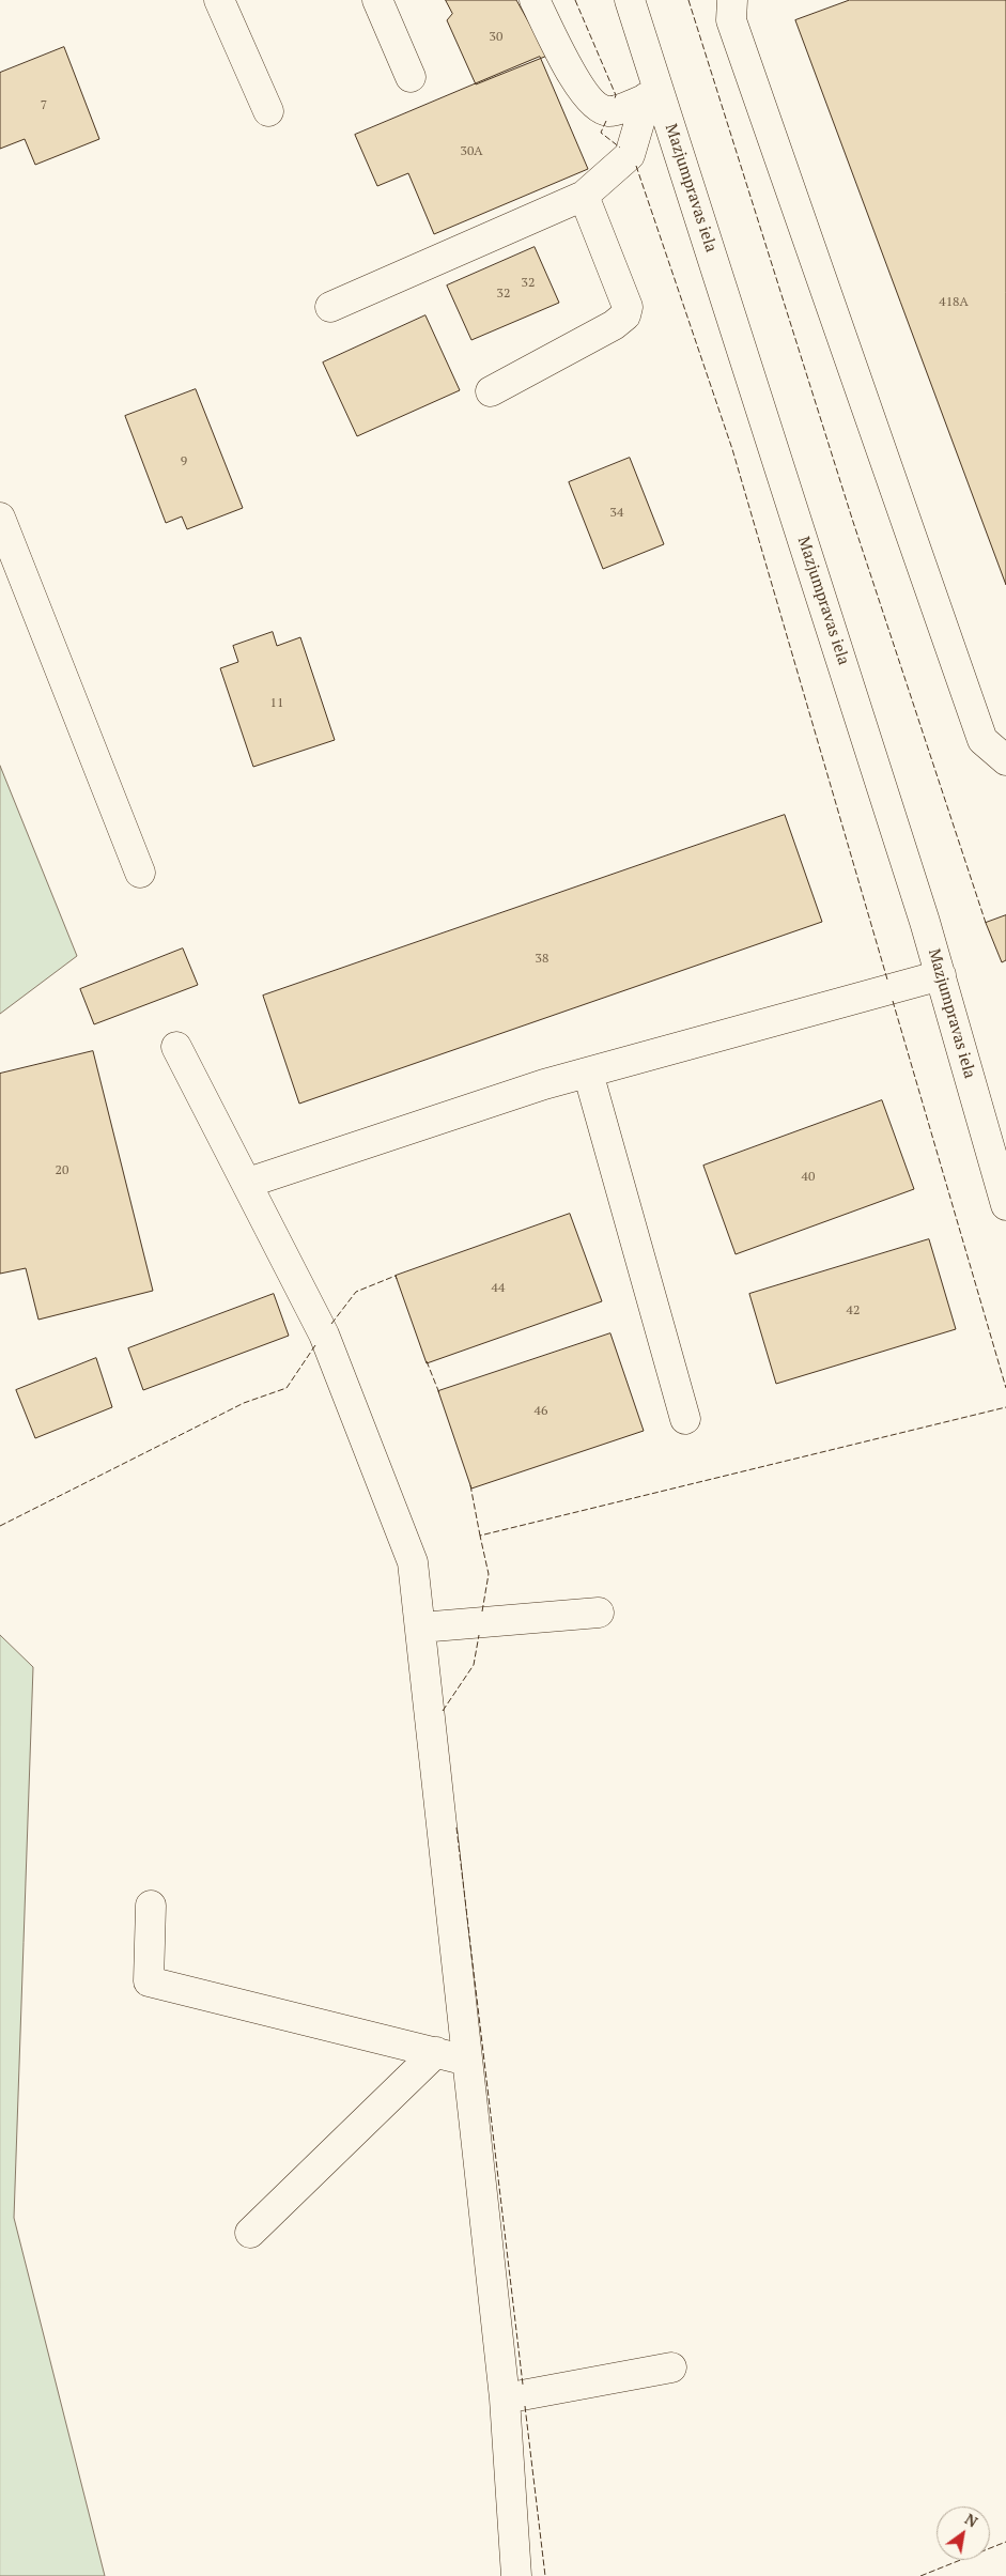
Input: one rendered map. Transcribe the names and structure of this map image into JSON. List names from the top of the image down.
{
  "streets": {
    "street": ["Mazjumpravas iela"]
  },
  "house_numbers": [
    "30",
    "7",
    "30A",
    "32",
    "32",
    "418A",
    "9",
    "34",
    "11",
    "38",
    "20",
    "40",
    "44",
    "42",
    "46"
  ],
  "north": "top right"
}
